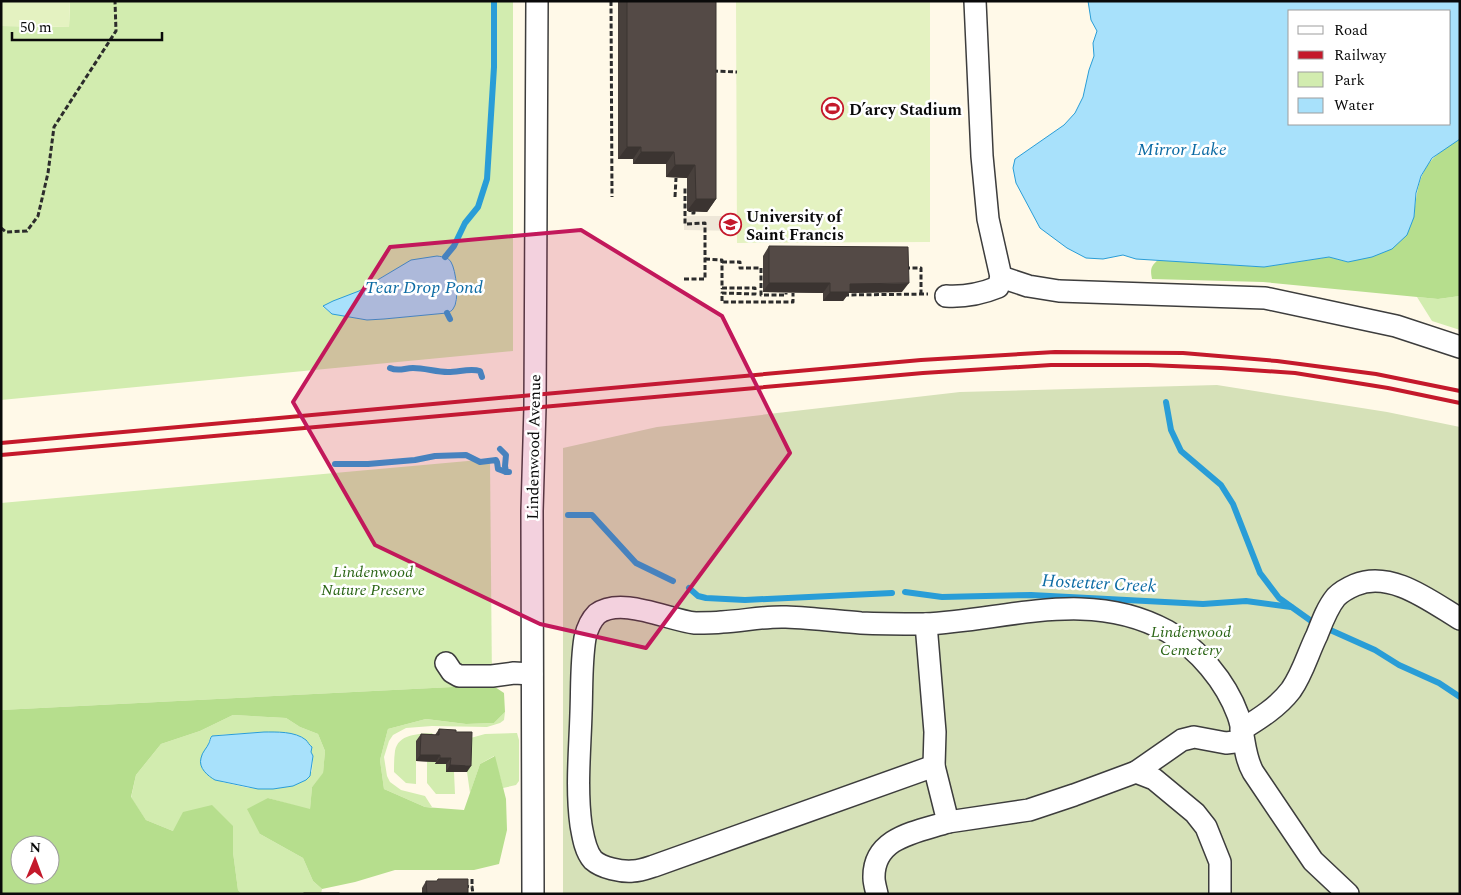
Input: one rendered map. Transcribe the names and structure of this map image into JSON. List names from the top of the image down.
{
  "streets": {
    "street": ["Lindenwood Avenue"]
  },
  "water": ["Mirror Lake", "Tear Drop Pond", "Hostetter Creek"],
  "parks": ["Lindenwood Nature Preserve", "Lindenwood Cemetery"],
  "places": {
    "sports": ["D’arcy Stadium"],
    "school or university": ["University of Saint Francis"]
  },
  "legend": [
    "Road",
    "Railway",
    "Park",
    "Water"
  ],
  "scale_bar": "50 m",
  "north": "top"
}
